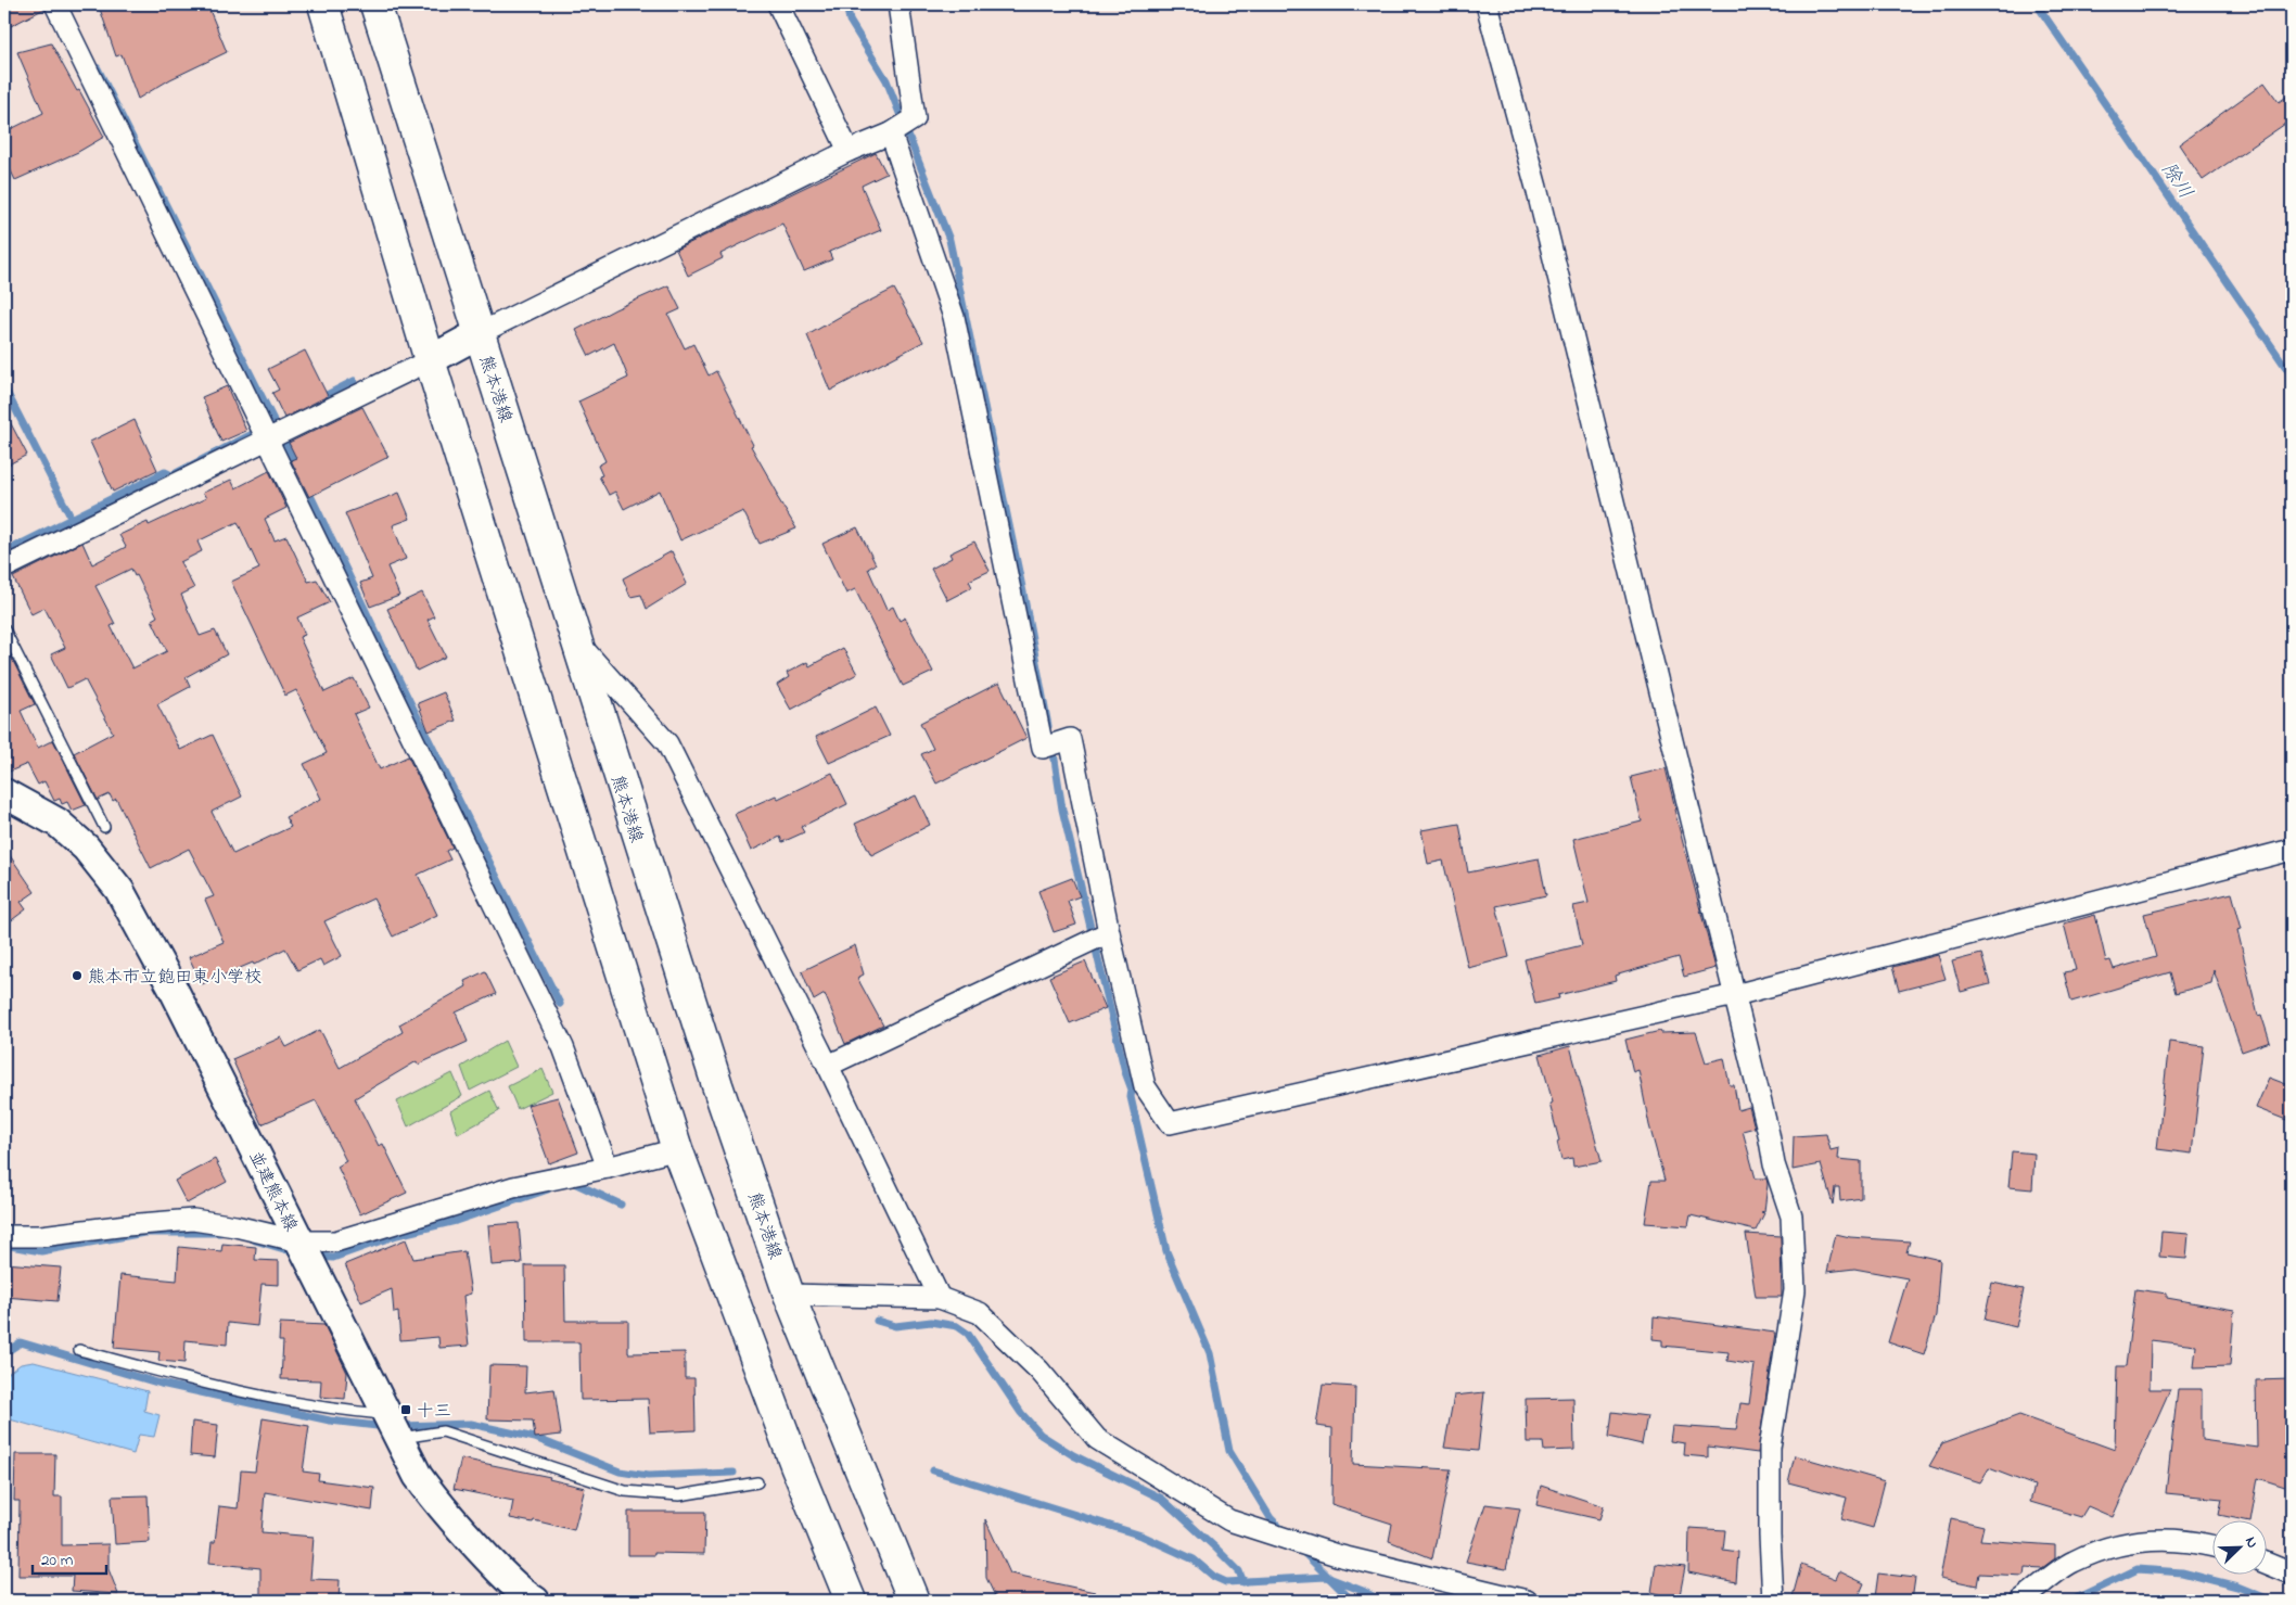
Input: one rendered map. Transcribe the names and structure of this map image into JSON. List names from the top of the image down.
{
  "streets": {
    "main road": ["熊本港線", "並建熊本線"]
  },
  "water": ["除川"],
  "places": {
    "other": ["熊本市立飽田東小学校"],
    "transit": ["十三"]
  },
  "scale_bar": "20 m",
  "north": "top right"
}
